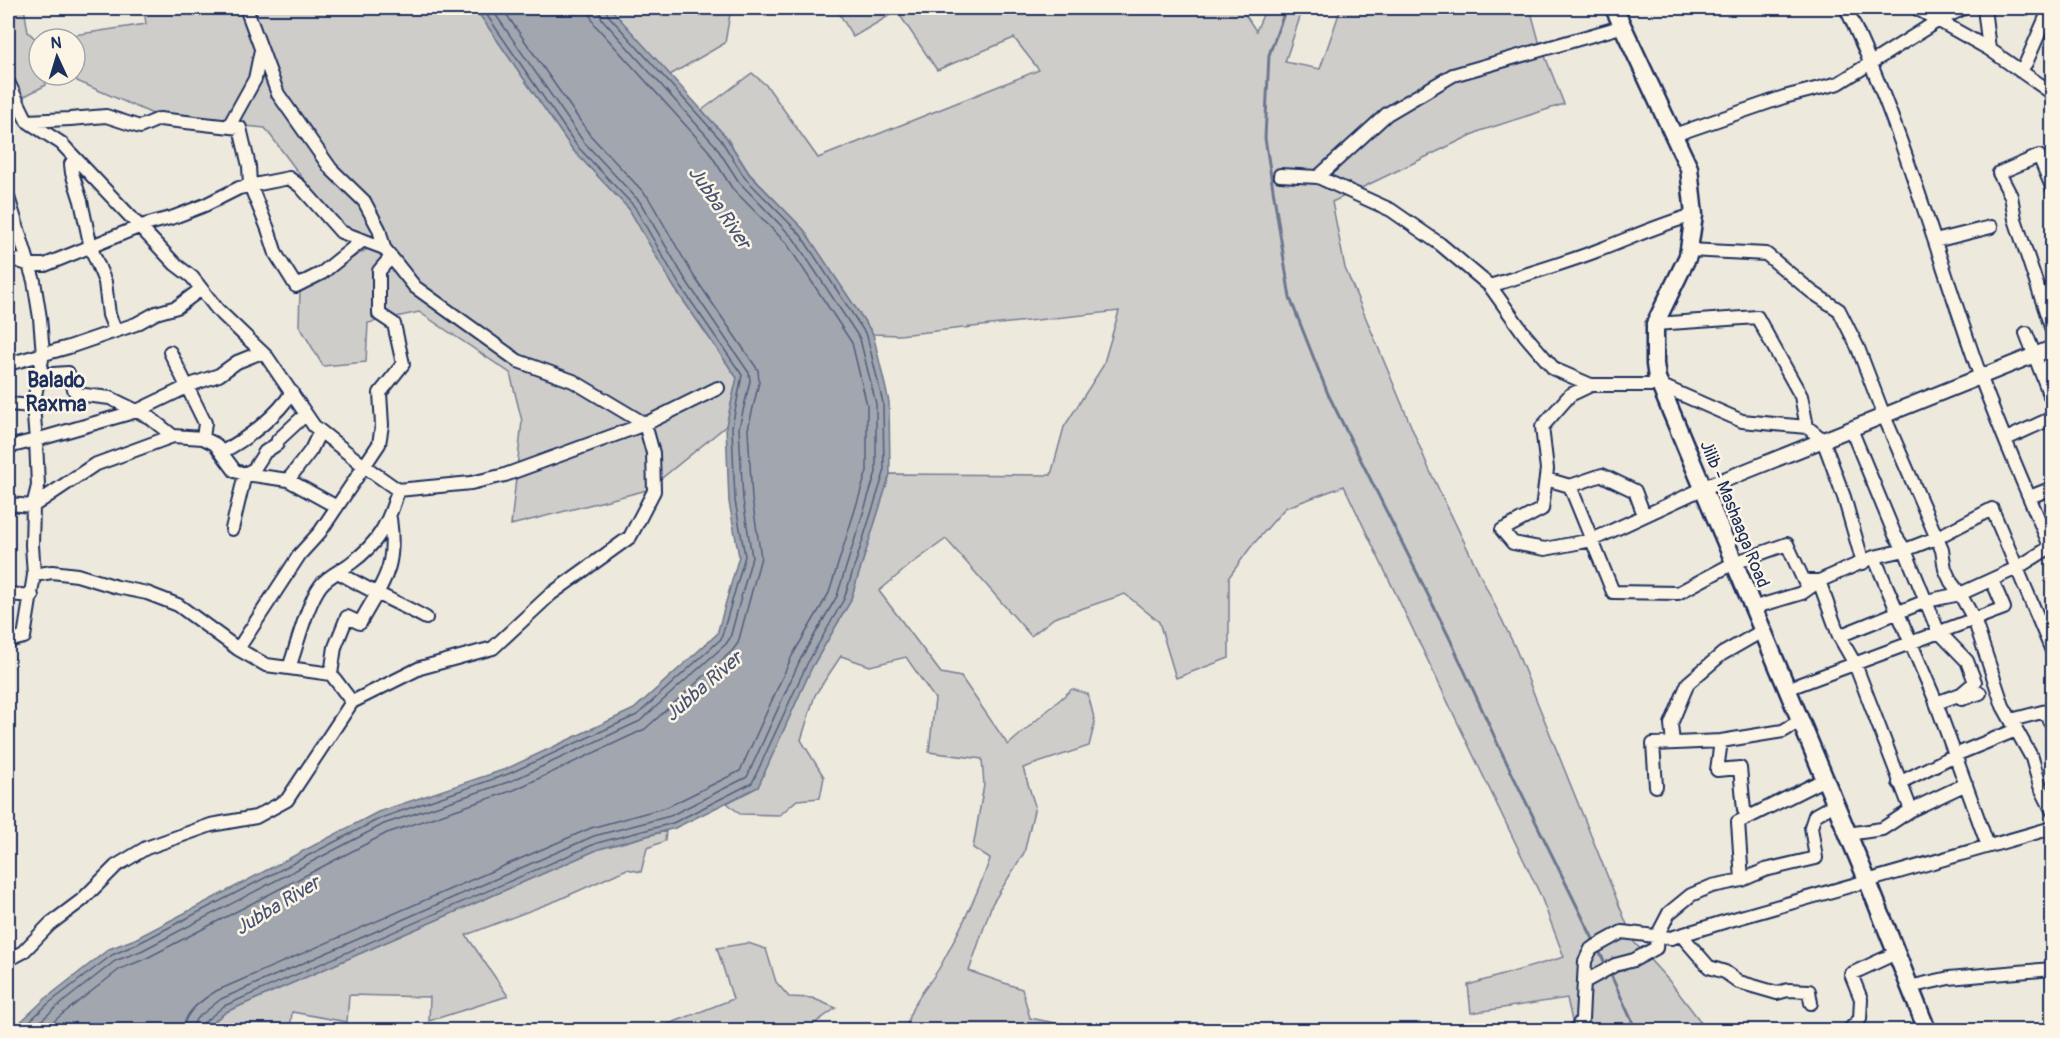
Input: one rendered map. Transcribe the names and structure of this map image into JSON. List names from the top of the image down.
{
  "streets": {
    "main road": ["Jilib - Mashaaga Road"]
  },
  "districts": ["Balado Raxma"],
  "water": ["Jubba River"],
  "north": "top"
}
